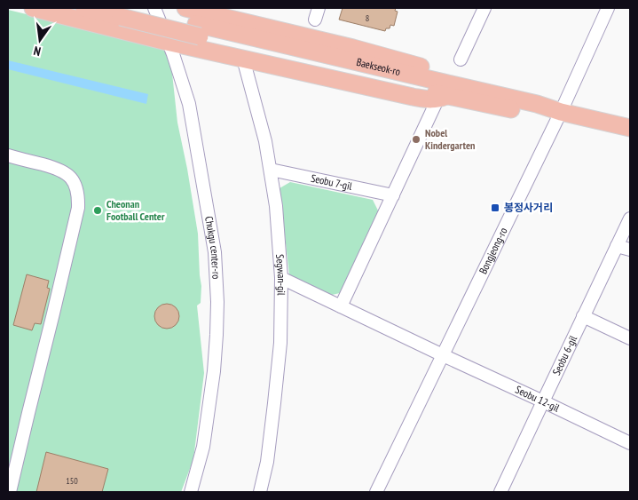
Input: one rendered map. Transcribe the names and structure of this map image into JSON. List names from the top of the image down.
{
  "streets": {
    "main road": ["Baekseok-ro"],
    "street": [
      "Seobu 7-gil",
      "Chukgu center-ro",
      "Bongjeong-ro",
      "Segwan-gil",
      "Seobu 6-gil",
      "Seobu 12-gil"
    ]
  },
  "crossings": [
    ["Baekseok-ro", "Bongjeong-ro"],
    ["Seobu 7-gil", "Segwan-gil"],
    ["Bongjeong-ro", "Seobu 12-gil"],
    ["Segwan-gil", "Seobu 12-gil"],
    ["Seobu 6-gil", "Seobu 12-gil"]
  ],
  "places": {
    "other": ["Nobel Kindergarten", "Cheonan Football Center"],
    "transit": ["봉정사거리"]
  },
  "house_numbers": ["8", "150"],
  "north": "bottom"
}
